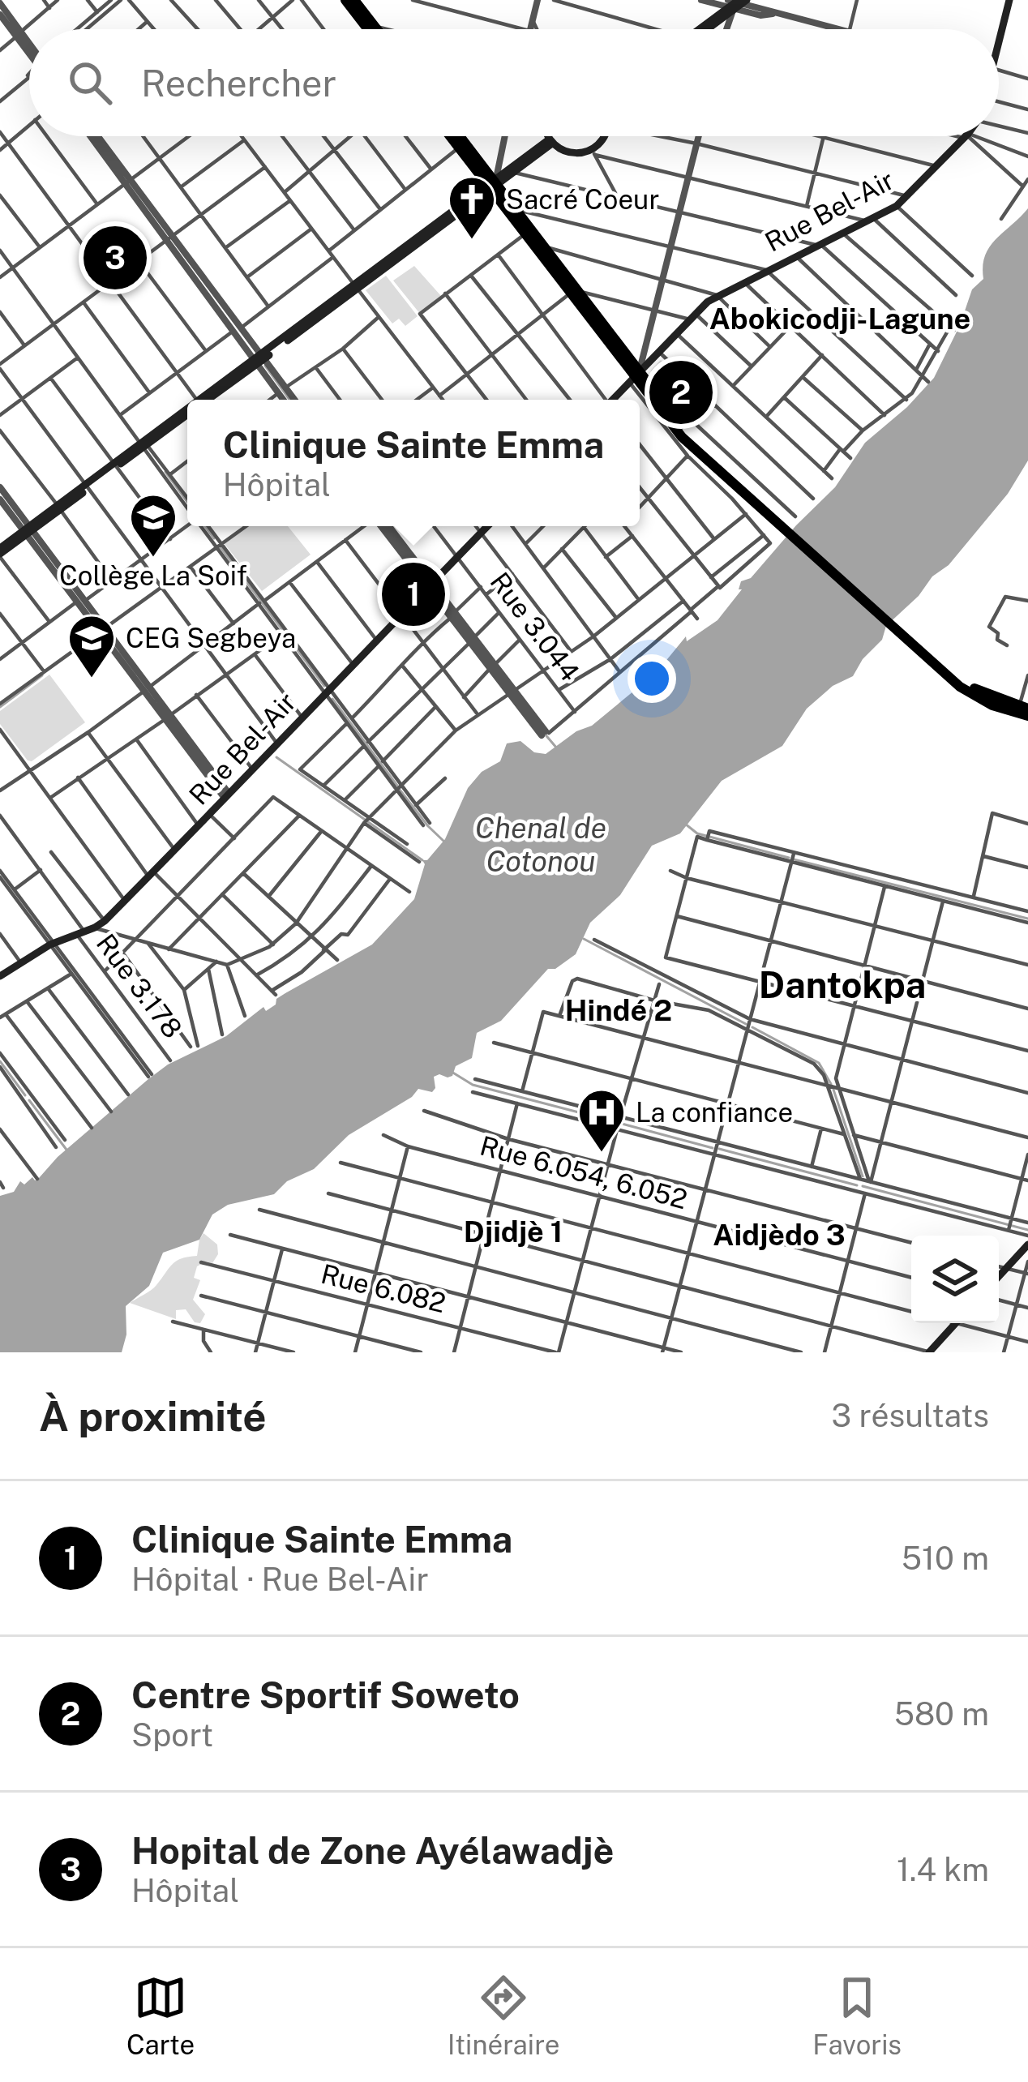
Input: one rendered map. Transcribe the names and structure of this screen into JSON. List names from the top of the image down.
{
  "streets": {
    "main road": ["Rue Bel-Air"],
    "street": [
      "Rue 3.044",
      "Rue 3.178",
      "Rue 6.054, 6.052",
      "Rue 6.082"
    ]
  },
  "crossings": [
    ["Rue Bel-Air", "Rue 3.044"],
    ["Rue Bel-Air", "Rue 3.178"]
  ],
  "districts": [
    "Abokicodji-Lagune",
    "Dantokpa",
    "Hindé 2",
    "Djidjè 1",
    "Aidjèdo 3"
  ],
  "water": ["Chenal de Cotonou"],
  "places": {
    "church": ["Sacré Coeur"],
    "school or university": ["Collège La Soif", "CEG Segbeya"],
    "hospital": ["La confiance"]
  },
  "page": {
    "search": "Rechercher",
    "pins": ["3", "2", "1"],
    "popup": ["Clinique Sainte Emma", "Hôpital"],
    "heading": ["À proximité", "3 résultats"],
    "list": [
      {
        "mark": "1",
        "name": "Clinique Sainte Emma",
        "note": "Hôpital · Rue Bel-Air",
        "value": "510 m"
      },
      {
        "mark": "2",
        "name": "Centre Sportif Soweto",
        "note": "Sport",
        "value": "580 m"
      },
      {
        "mark": "3",
        "name": "Hopital de Zone Ayélawadjè",
        "note": "Hôpital",
        "value": "1.4 km"
      }
    ],
    "nav": ["Carte", "Itinéraire", "Favoris"]
  }
}
